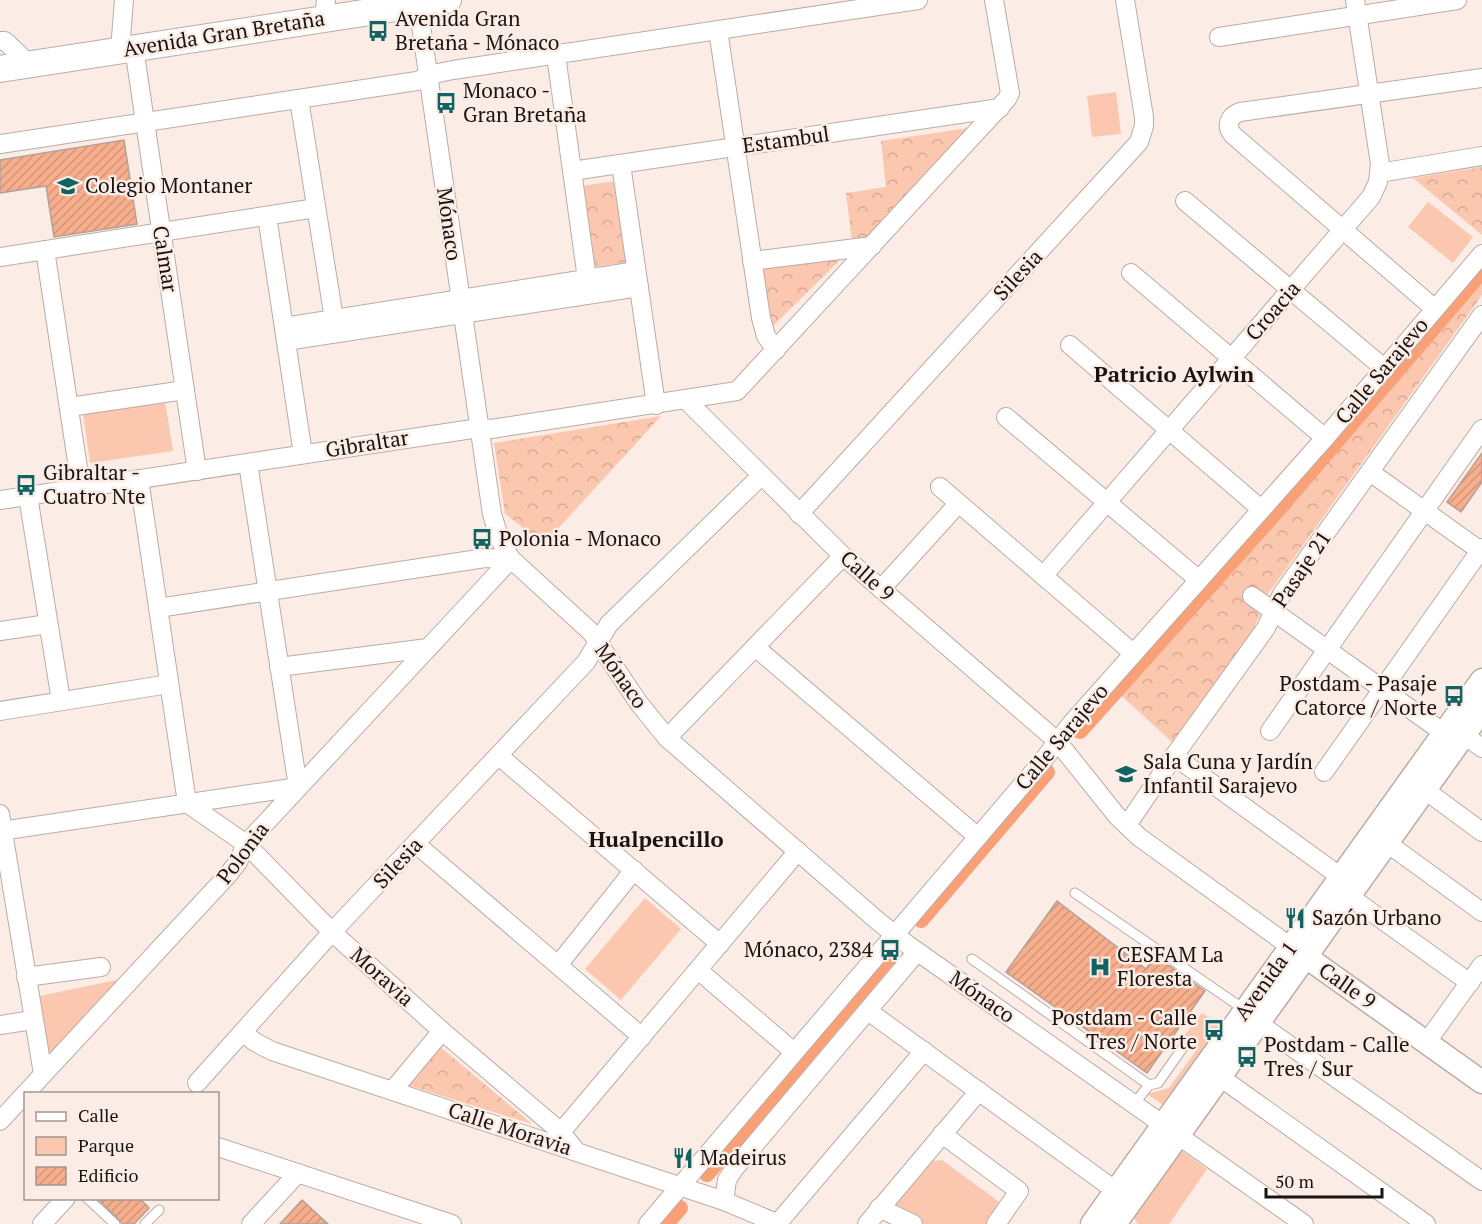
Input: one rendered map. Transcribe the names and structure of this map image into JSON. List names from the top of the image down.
{
  "streets": {
    "main road": ["Avenida Gran Bretaña"],
    "street": [
      "Estambul",
      "Mónaco",
      "Calmar",
      "Silesia",
      "Croacia",
      "Calle Sarajevo",
      "Gibraltar",
      "Pasaje 21",
      "Calle 9",
      "Polonia",
      "Moravia",
      "Avenida 1",
      "Calle Moravia"
    ]
  },
  "crossings": [
    ["Avenida Gran Bretaña", "Mónaco"],
    ["Avenida Gran Bretaña", "Calmar"],
    ["Mónaco", "Silesia"],
    ["Mónaco", "Calle Sarajevo"],
    ["Mónaco", "Gibraltar"],
    ["Mónaco", "Polonia"],
    ["Mónaco", "Avenida 1"],
    ["Calmar", "Gibraltar"],
    ["Silesia", "Calle 9"],
    ["Silesia", "Moravia"],
    ["Silesia", "Calle Moravia"],
    ["Calle Sarajevo", "Calle 9"],
    ["Calle Sarajevo", "Calle Moravia"],
    ["Gibraltar", "Calle 9"],
    ["Pasaje 21", "Calle 9"],
    ["Calle 9", "Avenida 1"],
    ["Polonia", "Moravia"],
    ["Moravia", "Calle Moravia"]
  ],
  "districts": ["Patricio Aylwin", "Hualpencillo"],
  "places": {
    "bus stop": [
      "Avenida Gran Bretaña - Mónaco",
      "Monaco - Gran Bretaña",
      "Gibraltar - Cuatro Nte",
      "Polonia - Monaco",
      "Postdam - Pasaje Catorce / Norte",
      "Mónaco, 2384",
      "Postdam - Calle Tres / Norte",
      "Postdam - Calle Tres / Sur"
    ],
    "school or university": ["Colegio Montaner", "Sala Cuna y Jardín Infantil Sarajevo"],
    "restaurant": ["Sazón Urbano", "Madeirus"],
    "hospital": ["CESFAM La Floresta"]
  },
  "legend": ["Calle", "Parque", "Edificio"],
  "scale_bar": "50 m"
}
